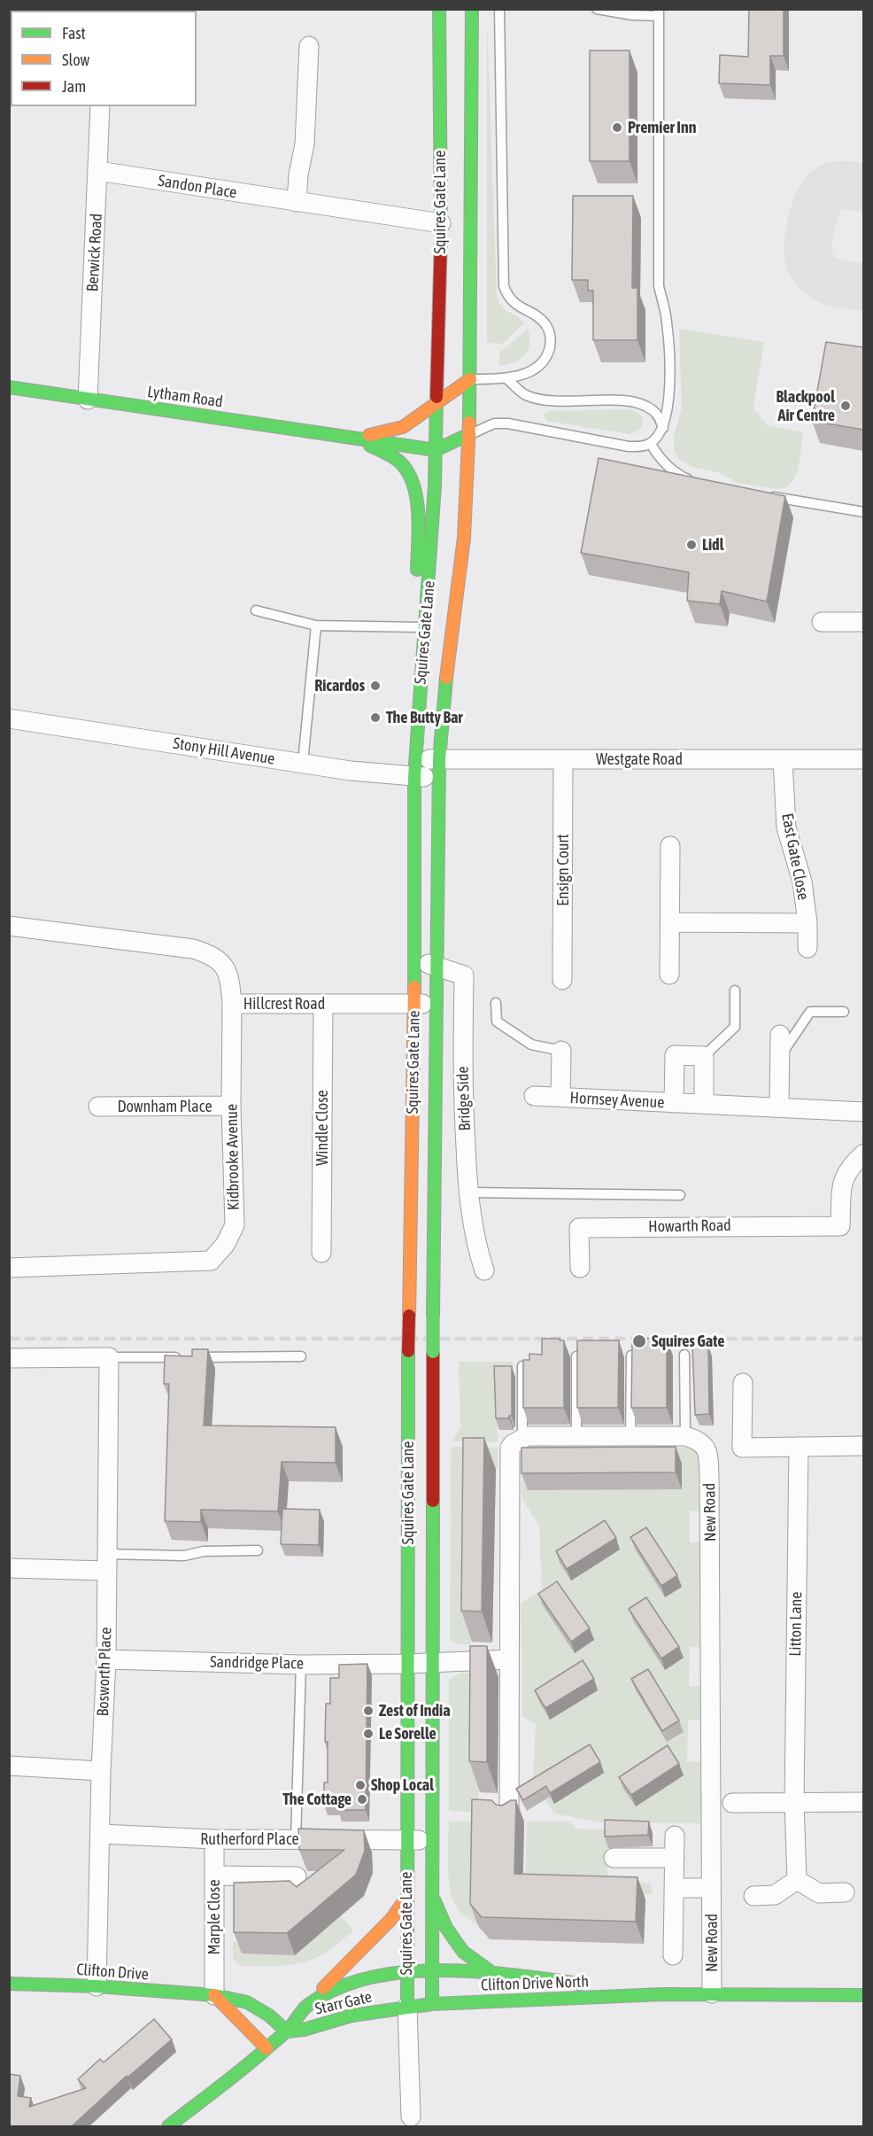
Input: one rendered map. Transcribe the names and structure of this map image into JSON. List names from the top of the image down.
{
  "streets": {
    "main road": [
      "Squires Gate Lane",
      "Lytham Road",
      "Clifton Drive",
      "Clifton Drive North",
      "Starr Gate"
    ],
    "street": [
      "Sandon Place",
      "Berwick Road",
      "Stony Hill Avenue",
      "Westgate Road",
      "East Gate Close",
      "Ensign Court",
      "Hillcrest Road",
      "Bridge Side",
      "Hornsey Avenue",
      "Downham Place",
      "Windle Close",
      "Kidbrooke Avenue",
      "Howarth Road",
      "New Road",
      "Litton Lane",
      "Sandridge Place",
      "Bosworth Place",
      "Rutherford Place",
      "Marple Close"
    ]
  },
  "crossings": [
    ["Sandon Place", "Squires Gate Lane"],
    ["Sandon Place", "Berwick Road"],
    ["Squires Gate Lane", "Lytham Road"],
    ["Squires Gate Lane", "Stony Hill Avenue"],
    ["Squires Gate Lane", "Westgate Road"],
    ["Squires Gate Lane", "Hillcrest Road"],
    ["Squires Gate Lane", "Bridge Side"],
    ["Squires Gate Lane", "Sandridge Place"],
    ["Squires Gate Lane", "Rutherford Place"],
    ["Squires Gate Lane", "Clifton Drive North"],
    ["Squires Gate Lane", "Starr Gate"],
    ["Berwick Road", "Lytham Road"],
    ["Stony Hill Avenue", "Westgate Road"],
    ["Westgate Road", "East Gate Close"],
    ["Westgate Road", "Ensign Court"],
    ["Hillcrest Road", "Windle Close"],
    ["Hillcrest Road", "Kidbrooke Avenue"],
    ["Downham Place", "Kidbrooke Avenue"],
    ["New Road", "Clifton Drive North"],
    ["Sandridge Place", "Bosworth Place"],
    ["Bosworth Place", "Rutherford Place"],
    ["Bosworth Place", "Clifton Drive"],
    ["Rutherford Place", "Marple Close"],
    ["Marple Close", "Clifton Drive"],
    ["Clifton Drive", "Starr Gate"],
    ["Clifton Drive North", "Starr Gate"]
  ],
  "places": [
    "Premier Inn",
    "Blackpool Air Centre",
    "Lidl",
    "Ricardos",
    "The Butty Bar",
    "Squires Gate",
    "Zest of India",
    "Le Sorelle",
    "Shop Local",
    "The Cottage"
  ],
  "legend": ["Fast", "Slow", "Jam"]
}
